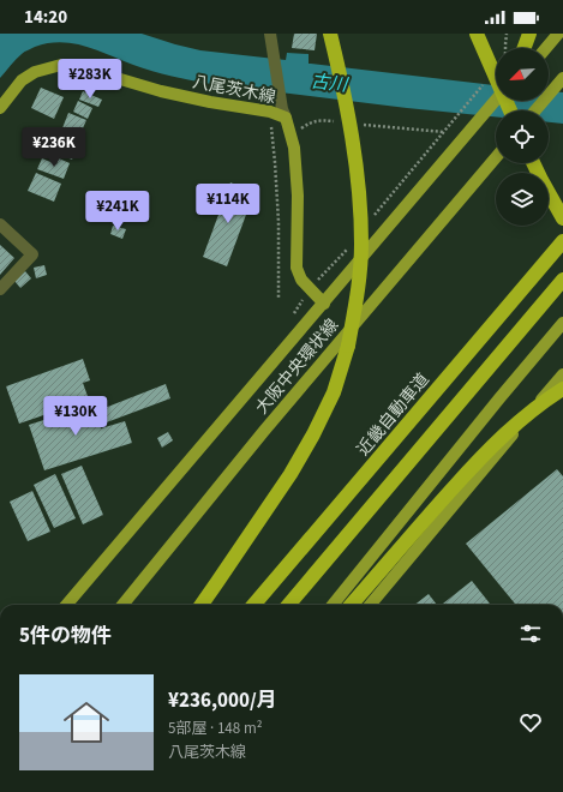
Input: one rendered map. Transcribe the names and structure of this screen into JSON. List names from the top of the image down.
{
  "streets": {
    "highway": ["近畿自動車道"],
    "main road": ["八尾茨木線", "大阪中央環状線"]
  },
  "water": ["古川"],
  "north": "bottom left",
  "page": {
    "status": "14:20",
    "price": [
      "¥283K",
      "¥236K",
      "¥114K",
      "¥241K",
      "¥130K"
    ],
    "heading": "5件の物件",
    "list": [
      {
        "name": "¥236,000/月",
        "note": "5部屋 · 148 m² · 八尾茨木線"
      }
    ]
  }
}
